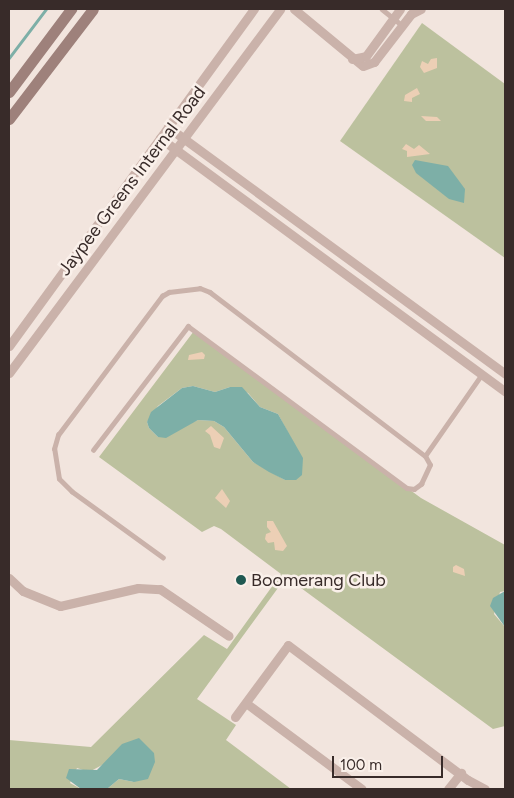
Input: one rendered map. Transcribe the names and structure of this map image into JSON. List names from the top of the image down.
{
  "streets": {
    "street": ["Jaypee Greens Internal Road"]
  },
  "places": ["Boomerang Club"],
  "scale_bar": "100 m"
}
